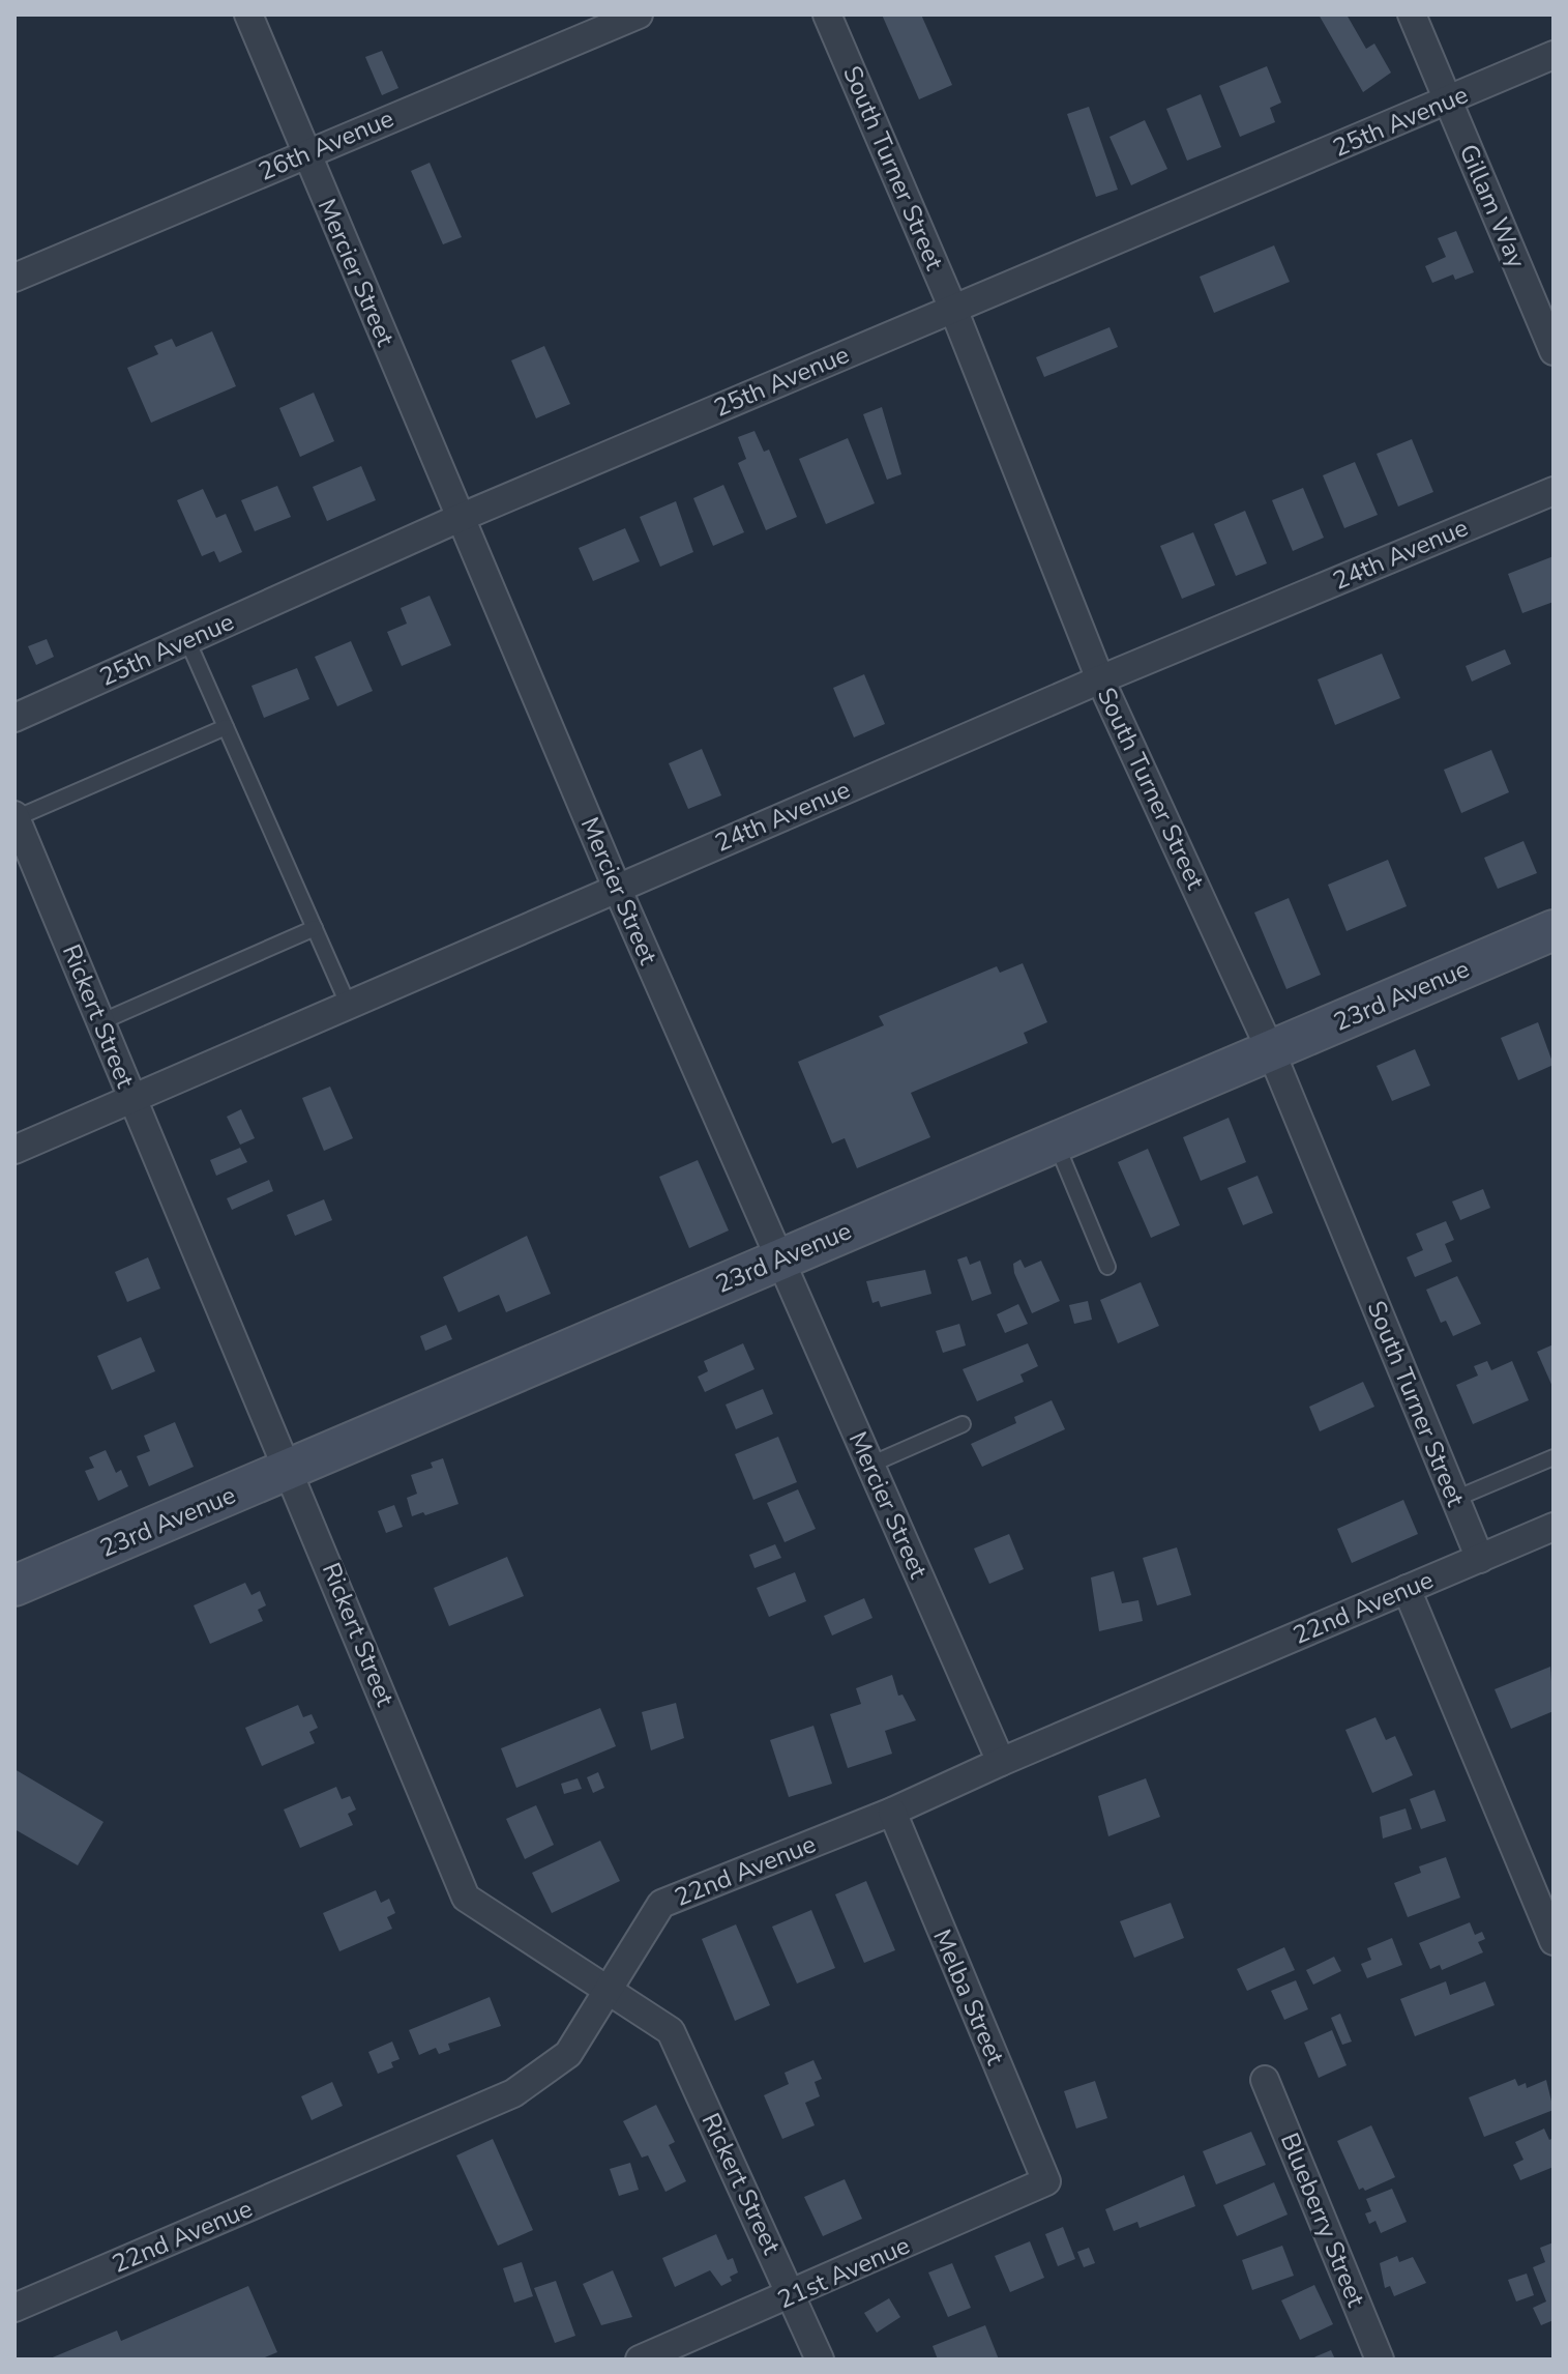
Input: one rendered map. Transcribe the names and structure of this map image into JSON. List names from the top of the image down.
{
  "streets": {
    "street": [
      "25th Avenue",
      "26th Avenue",
      "South Turner Street",
      "Gillam Way",
      "Mercier Street",
      "24th Avenue",
      "23rd Avenue",
      "Rickert Street",
      "22nd Avenue",
      "Melba Street",
      "Blueberry Street",
      "21st Avenue"
    ]
  },
  "crossings": [
    ["25th Avenue", "South Turner Street"],
    ["25th Avenue", "Gillam Way"],
    ["25th Avenue", "Mercier Street"],
    ["26th Avenue", "Mercier Street"],
    ["South Turner Street", "24th Avenue"],
    ["South Turner Street", "23rd Avenue"],
    ["South Turner Street", "22nd Avenue"],
    ["Mercier Street", "24th Avenue"],
    ["Mercier Street", "23rd Avenue"],
    ["Mercier Street", "22nd Avenue"],
    ["24th Avenue", "Rickert Street"],
    ["23rd Avenue", "Rickert Street"],
    ["Rickert Street", "22nd Avenue"],
    ["Rickert Street", "21st Avenue"],
    ["22nd Avenue", "Melba Street"],
    ["Melba Street", "21st Avenue"]
  ]
}
